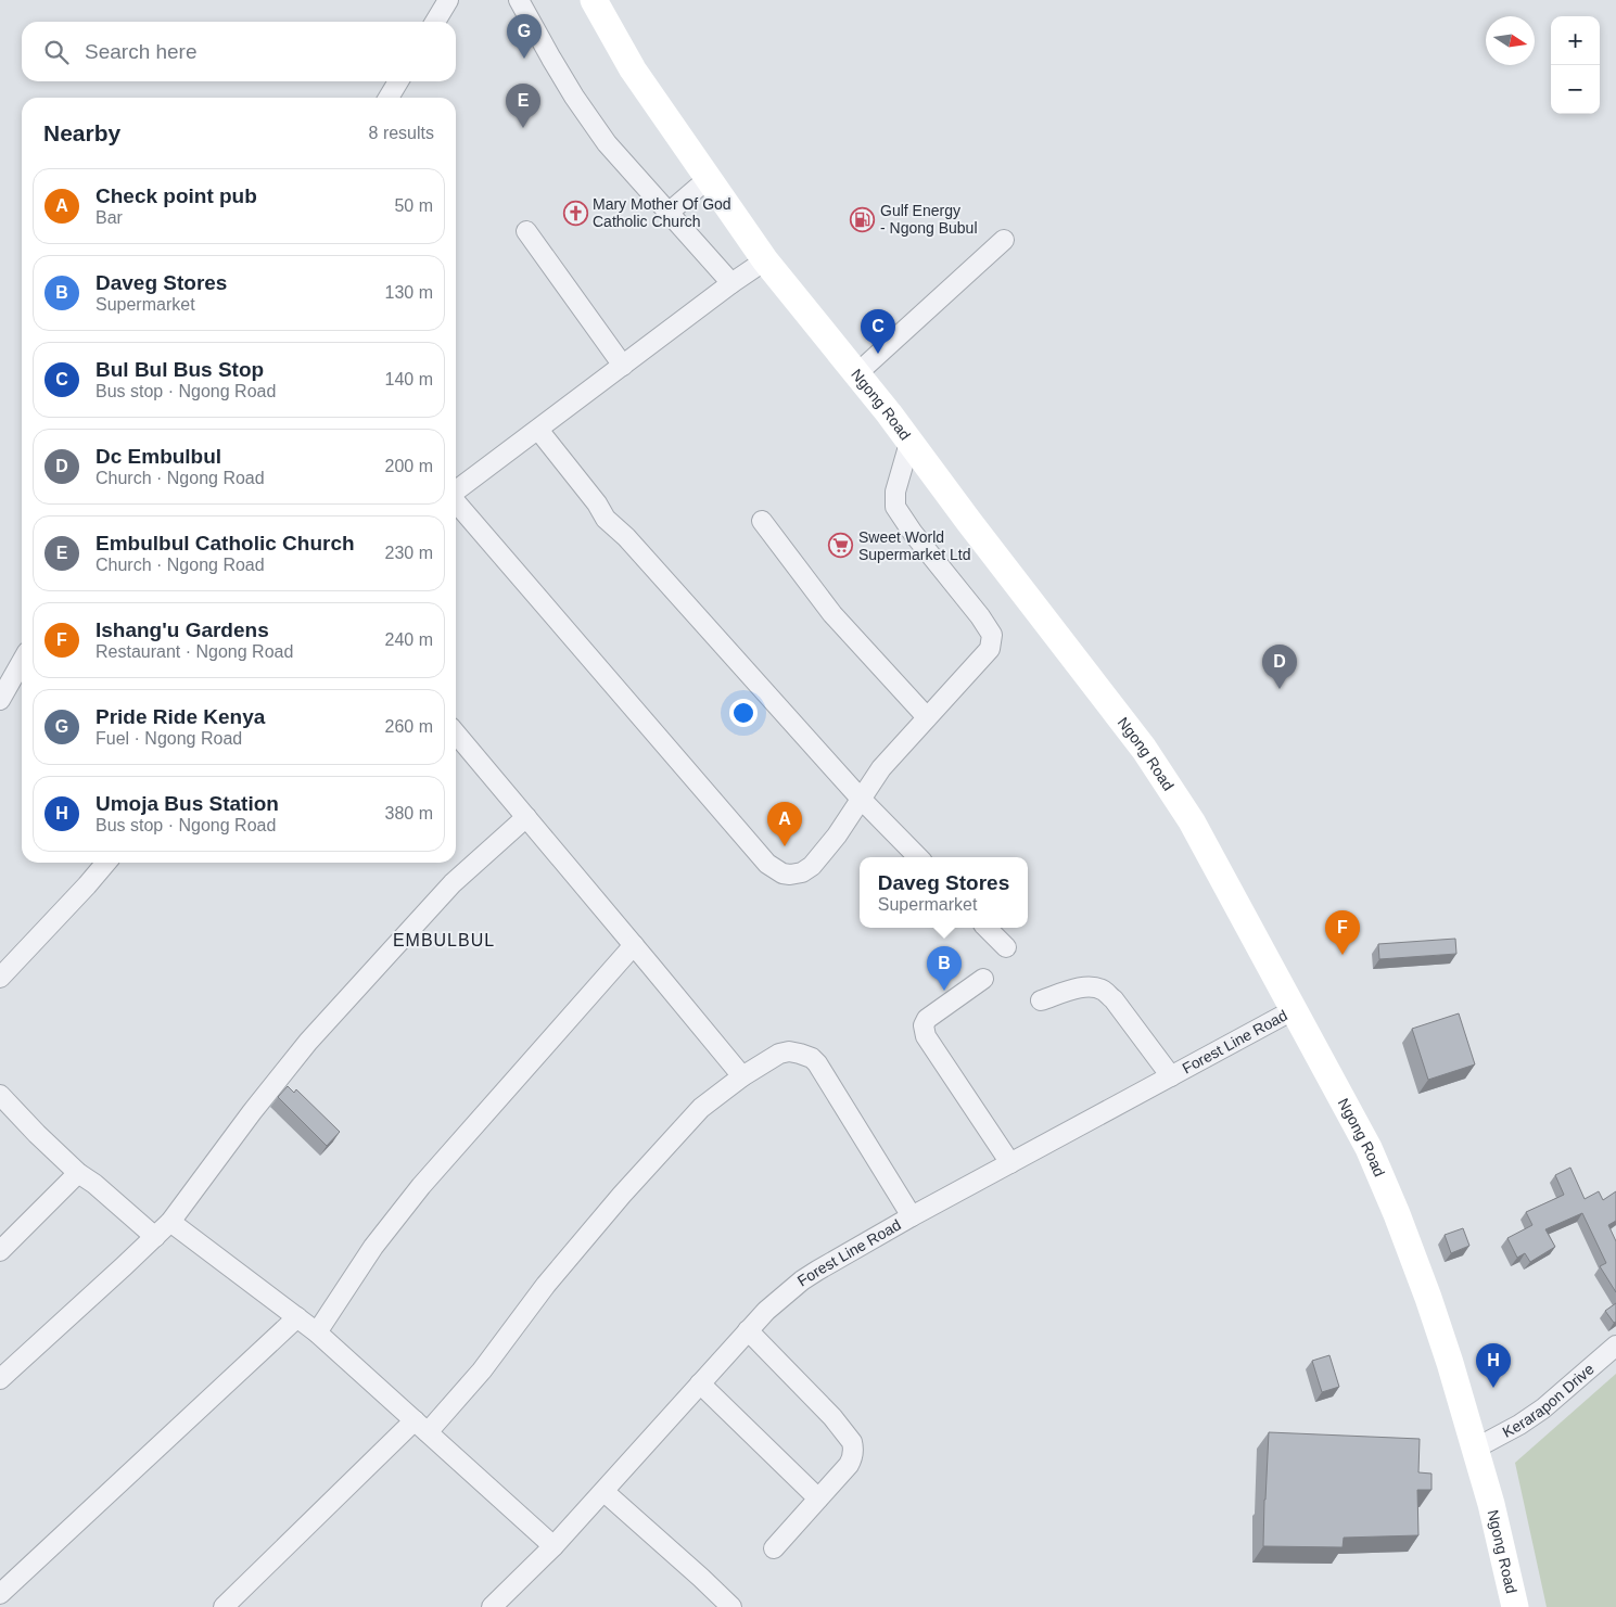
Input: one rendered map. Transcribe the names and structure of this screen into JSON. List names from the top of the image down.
{
  "streets": {
    "main road": ["Ngong Road"],
    "street": ["Forest Line Road", "Kerarapon Drive"]
  },
  "crossings": [
    ["Ngong Road", "Forest Line Road"],
    ["Ngong Road", "Kerarapon Drive"]
  ],
  "districts": ["EMBULBUL"],
  "places": {
    "church": ["Mary Mother Of God Catholic Church"],
    "fuel station": ["Gulf Energy - Ngong Bubul"],
    "supermarket": ["Sweet World Supermarket Ltd"]
  },
  "north": "right",
  "page": {
    "pins": [
      "G",
      "E",
      "C",
      "D",
      "A",
      "F",
      "B",
      "H"
    ],
    "map_buttons": ["+", "−"],
    "search": "Search here",
    "heading": ["Nearby", "8 results"],
    "list": [
      {
        "mark": "A",
        "name": "Check point pub",
        "note": "Bar",
        "value": "50 m"
      },
      {
        "mark": "B",
        "name": "Daveg Stores",
        "note": "Supermarket",
        "value": "130 m"
      },
      {
        "mark": "C",
        "name": "Bul Bul Bus Stop",
        "note": "Bus stop · Ngong Road",
        "value": "140 m"
      },
      {
        "mark": "D",
        "name": "Dc Embulbul",
        "note": "Church · Ngong Road",
        "value": "200 m"
      },
      {
        "mark": "E",
        "name": "Embulbul Catholic Church",
        "note": "Church · Ngong Road",
        "value": "230 m"
      },
      {
        "mark": "F",
        "name": "Ishang'u Gardens",
        "note": "Restaurant · Ngong Road",
        "value": "240 m"
      },
      {
        "mark": "G",
        "name": "Pride Ride Kenya",
        "note": "Fuel · Ngong Road",
        "value": "260 m"
      },
      {
        "mark": "H",
        "name": "Umoja Bus Station",
        "note": "Bus stop · Ngong Road",
        "value": "380 m"
      }
    ],
    "popup": ["Daveg Stores", "Supermarket"]
  }
}
